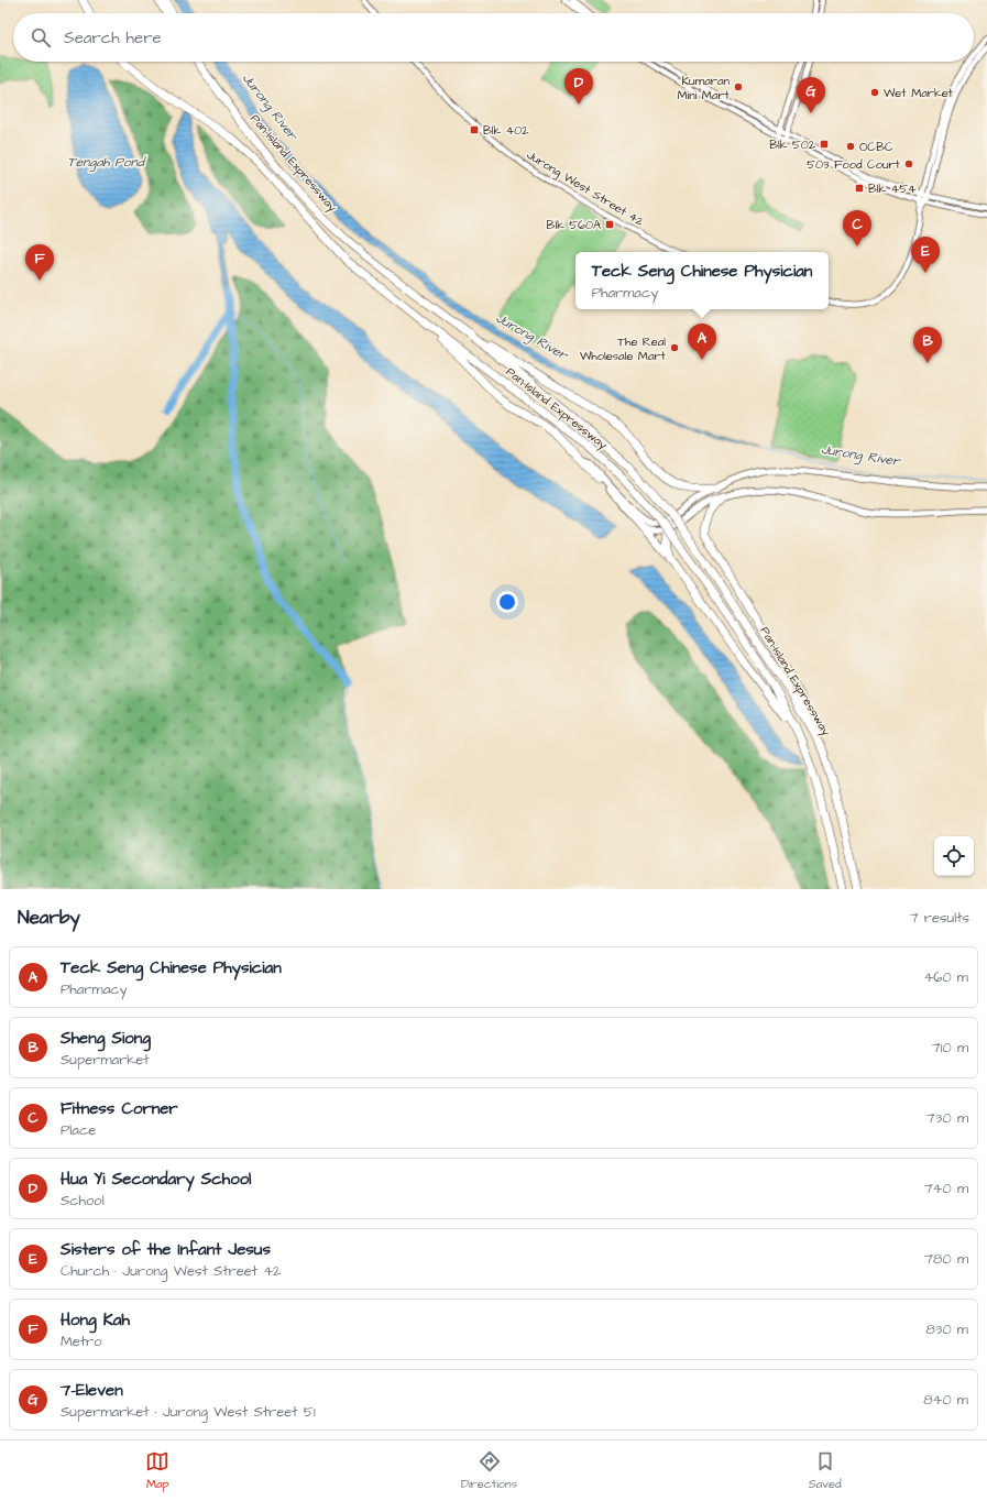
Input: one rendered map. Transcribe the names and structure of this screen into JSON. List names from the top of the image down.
{
  "streets": {
    "highway": ["Pan-Island Expressway"],
    "street": ["Jurong West Street 42"]
  },
  "water": ["Jurong River", "Tengah Pond"],
  "places": {
    "other": [
      "Kumaran Mini Mart",
      "Wet Market",
      "OCBC",
      "503 Food Court",
      "The Real Wholesale Mart"
    ],
    "transit": [
      "Blk 402",
      "Blk 502",
      "Blk 454",
      "Blk 560A"
    ]
  },
  "page": {
    "search": "Search here",
    "pins": [
      "D",
      "G",
      "C",
      "E",
      "F",
      "A",
      "B"
    ],
    "popup": ["Teck Seng Chinese Physician", "Pharmacy"],
    "heading": ["Nearby", "7 results"],
    "list": [
      {
        "mark": "A",
        "name": "Teck Seng Chinese Physician",
        "note": "Pharmacy",
        "value": "460 m"
      },
      {
        "mark": "B",
        "name": "Sheng Siong",
        "note": "Supermarket",
        "value": "710 m"
      },
      {
        "mark": "C",
        "name": "Fitness Corner",
        "note": "Place",
        "value": "730 m"
      },
      {
        "mark": "D",
        "name": "Hua Yi Secondary School",
        "note": "School",
        "value": "740 m"
      },
      {
        "mark": "E",
        "name": "Sisters of the Infant Jesus",
        "note": "Church · Jurong West Street 42",
        "value": "780 m"
      },
      {
        "mark": "F",
        "name": "Hong Kah",
        "note": "Metro",
        "value": "830 m"
      },
      {
        "mark": "G",
        "name": "7-Eleven",
        "note": "Supermarket · Jurong West Street 51",
        "value": "840 m"
      }
    ],
    "nav": ["Map", "Directions", "Saved"]
  }
}
